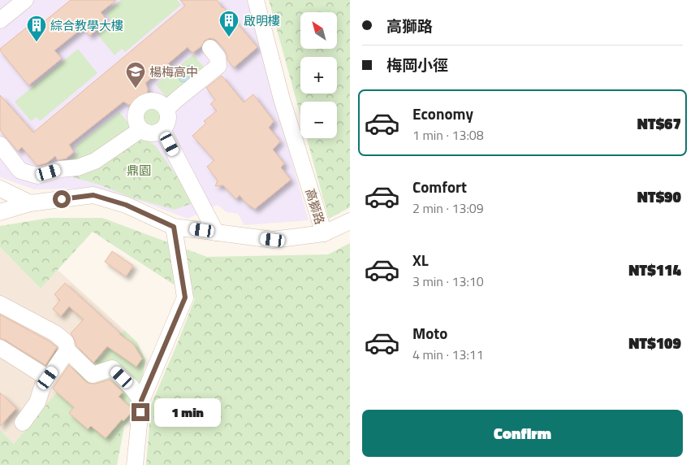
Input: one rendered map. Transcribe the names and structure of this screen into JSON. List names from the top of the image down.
{
  "streets": {
    "street": ["高獅路"]
  },
  "parks": ["鼎園"],
  "places": {
    "building": ["啟明樓", "綜合教學大樓"],
    "school or university": ["楊梅高中"]
  },
  "north": "top left",
  "page": {
    "banner": ["高獅路", "梅岡小徑"],
    "map_buttons": ["+", "−"],
    "list": [
      {
        "name": "Economy",
        "note": "1 min · 13:08",
        "value": "NT$67"
      },
      {
        "name": "Comfort",
        "note": "2 min · 13:09",
        "value": "NT$90"
      },
      {
        "name": "XL",
        "note": "3 min · 13:10",
        "value": "NT$114"
      },
      {
        "name": "Moto",
        "note": "4 min · 13:11",
        "value": "NT$109"
      }
    ],
    "bubble": "1 min",
    "buttons": "Confirm"
  }
}
